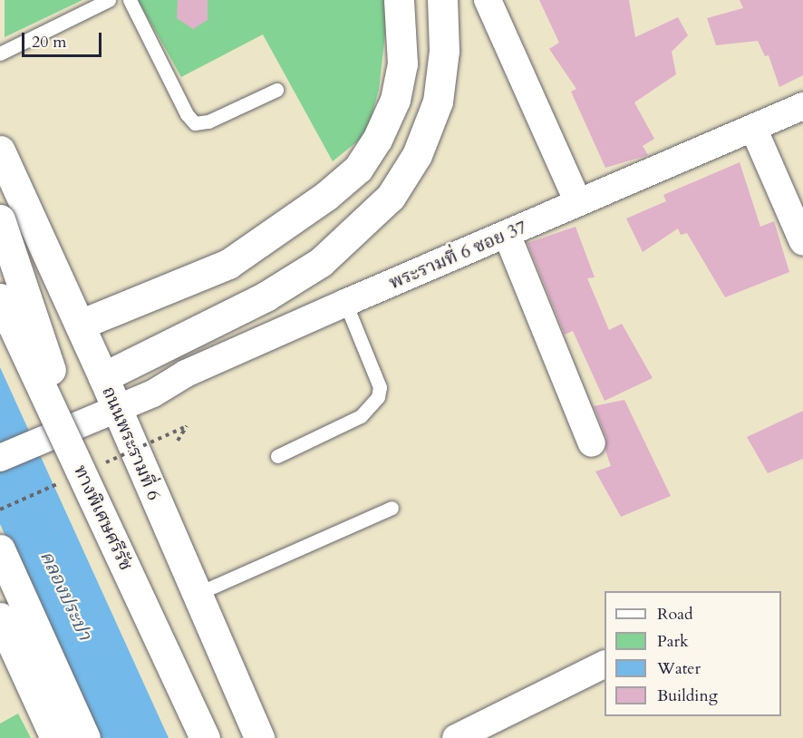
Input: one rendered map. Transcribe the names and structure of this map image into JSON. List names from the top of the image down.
{
  "streets": {
    "main road": ["ถนนพระรามที่ 6", "ทางพิเศษศรีรัช"],
    "street": ["พระรามที่ 6 ซอย 37"]
  },
  "crossings": [
    ["พระรามที่ 6 ซอย 37", "ถนนพระรามที่ 6"]
  ],
  "water": ["คลองประปา"],
  "legend": [
    "Road",
    "Park",
    "Water",
    "Building"
  ],
  "scale_bar": "20 m"
}
